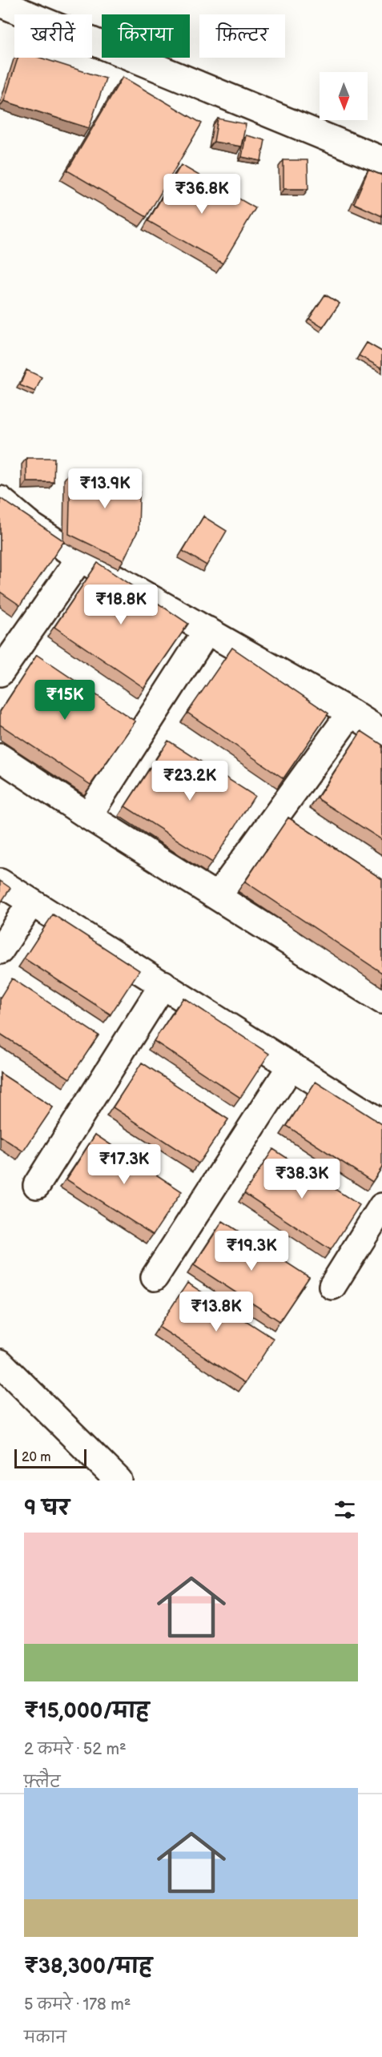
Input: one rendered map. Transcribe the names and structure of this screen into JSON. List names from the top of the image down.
{
  "scale_bar": "20 m",
  "north": "bottom",
  "page": {
    "chip": ["खरीदें", "किराया", "फ़िल्टर"],
    "price": [
      "₹36.8K",
      "₹13.9K",
      "₹18.8K",
      "₹15K",
      "₹23.2K",
      "₹17.3K",
      "₹38.3K",
      "₹19.3K",
      "₹13.8K"
    ],
    "scale": "20 m",
    "heading": "9 घर",
    "list": [
      {
        "name": "₹15,000/माह",
        "note": "2 कमरे · 52 m² · फ़्लैट"
      },
      {
        "name": "₹38,300/माह",
        "note": "5 कमरे · 178 m² · मकान"
      }
    ]
  }
}
